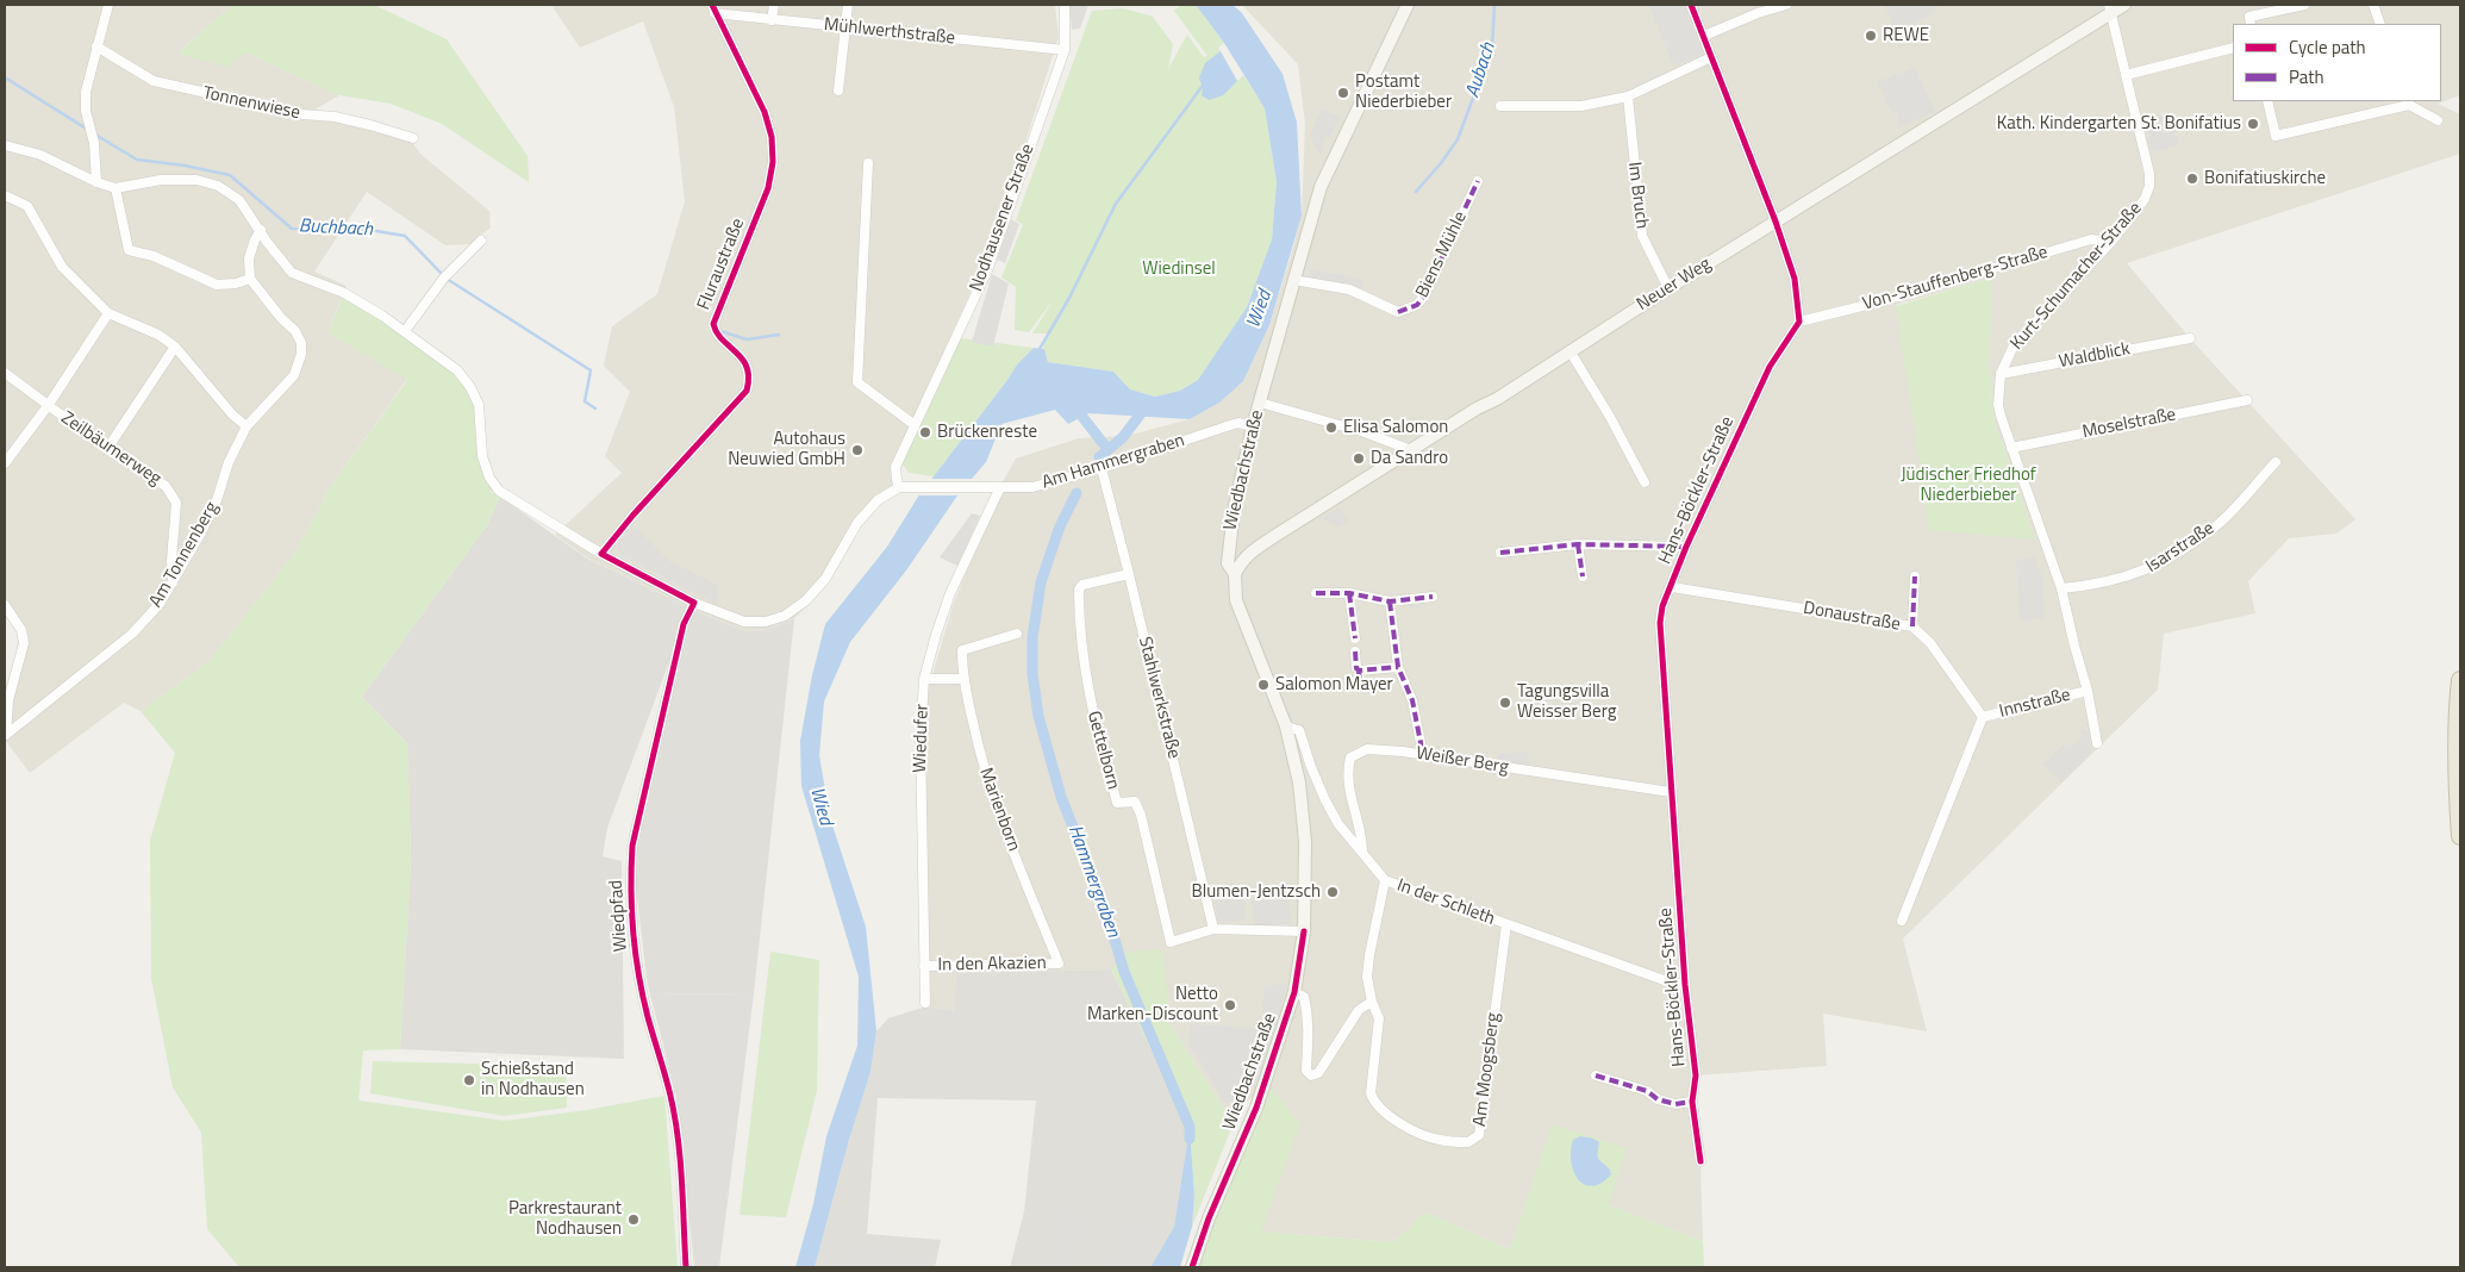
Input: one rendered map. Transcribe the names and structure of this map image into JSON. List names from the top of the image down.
{
  "streets": {
    "main road": ["Neuer Weg", "Wiedbachstraße"],
    "street": [
      "Mühlwerthstraße",
      "Tonnenwiese",
      "Im Bruch",
      "Nodhausener Straße",
      "Biens Mühle",
      "Fluraustraße",
      "Kurt-Schumacher-Straße",
      "Von-Stauffenberg-Straße",
      "Waldblick",
      "Moselstraße",
      "Zeilbäumerweg",
      "Am Hammergraben",
      "Hans-Böckler-Straße",
      "Isarstraße",
      "Am Tonnenberg",
      "Donaustraße",
      "Stahlwerkstraße",
      "Innstraße",
      "Wiedufer",
      "Gettelborn",
      "Weißer Berg",
      "Marienborn",
      "In der Schleth",
      "Wiedpfad",
      "In den Akazien",
      "Am Moogsberg"
    ]
  },
  "crossings": [
    ["Mühlwerthstraße", "Nodhausener Straße"],
    ["Mühlwerthstraße", "Fluraustraße"],
    ["Im Bruch", "Neuer Weg"],
    ["Nodhausener Straße", "Am Hammergraben"],
    ["Biens Mühle", "Wiedbachstraße"],
    ["Kurt-Schumacher-Straße", "Von-Stauffenberg-Straße"],
    ["Kurt-Schumacher-Straße", "Neuer Weg"],
    ["Kurt-Schumacher-Straße", "Waldblick"],
    ["Kurt-Schumacher-Straße", "Moselstraße"],
    ["Kurt-Schumacher-Straße", "Isarstraße"],
    ["Kurt-Schumacher-Straße", "Innstraße"],
    ["Von-Stauffenberg-Straße", "Hans-Böckler-Straße"],
    ["Neuer Weg", "Wiedbachstraße"],
    ["Zeilbäumerweg", "Am Tonnenberg"],
    ["Am Hammergraben", "Wiedbachstraße"],
    ["Am Hammergraben", "Stahlwerkstraße"],
    ["Am Hammergraben", "Wiedufer"],
    ["Wiedbachstraße", "In der Schleth"],
    ["Hans-Böckler-Straße", "Donaustraße"],
    ["Hans-Böckler-Straße", "Weißer Berg"],
    ["Hans-Böckler-Straße", "In der Schleth"],
    ["Donaustraße", "Innstraße"],
    ["Stahlwerkstraße", "Gettelborn"],
    ["Wiedufer", "In den Akazien"],
    ["Weißer Berg", "In der Schleth"],
    ["Marienborn", "In den Akazien"],
    ["In der Schleth", "Am Moogsberg"]
  ],
  "water": [
    "Aubach",
    "Buchbach",
    "Wied",
    "Hammergraben"
  ],
  "parks": ["Wiedinsel", "Jüdischer Friedhof Niederbieber"],
  "places": [
    "REWE",
    "Postamt Niederbieber",
    "Kath. Kindergarten St. Bonifatius",
    "Bonifatiuskirche",
    "Elisa Salomon",
    "Brückenreste",
    "Autohaus Neuwied GmbH",
    "Da Sandro",
    "Salomon Mayer",
    "Tagungsvilla Weisser Berg",
    "Blumen-Jentzsch",
    "Netto Marken-Discount",
    "Schießstand in Nodhausen",
    "Parkrestaurant Nodhausen"
  ],
  "legend": ["Cycle path", "Path"]
}
